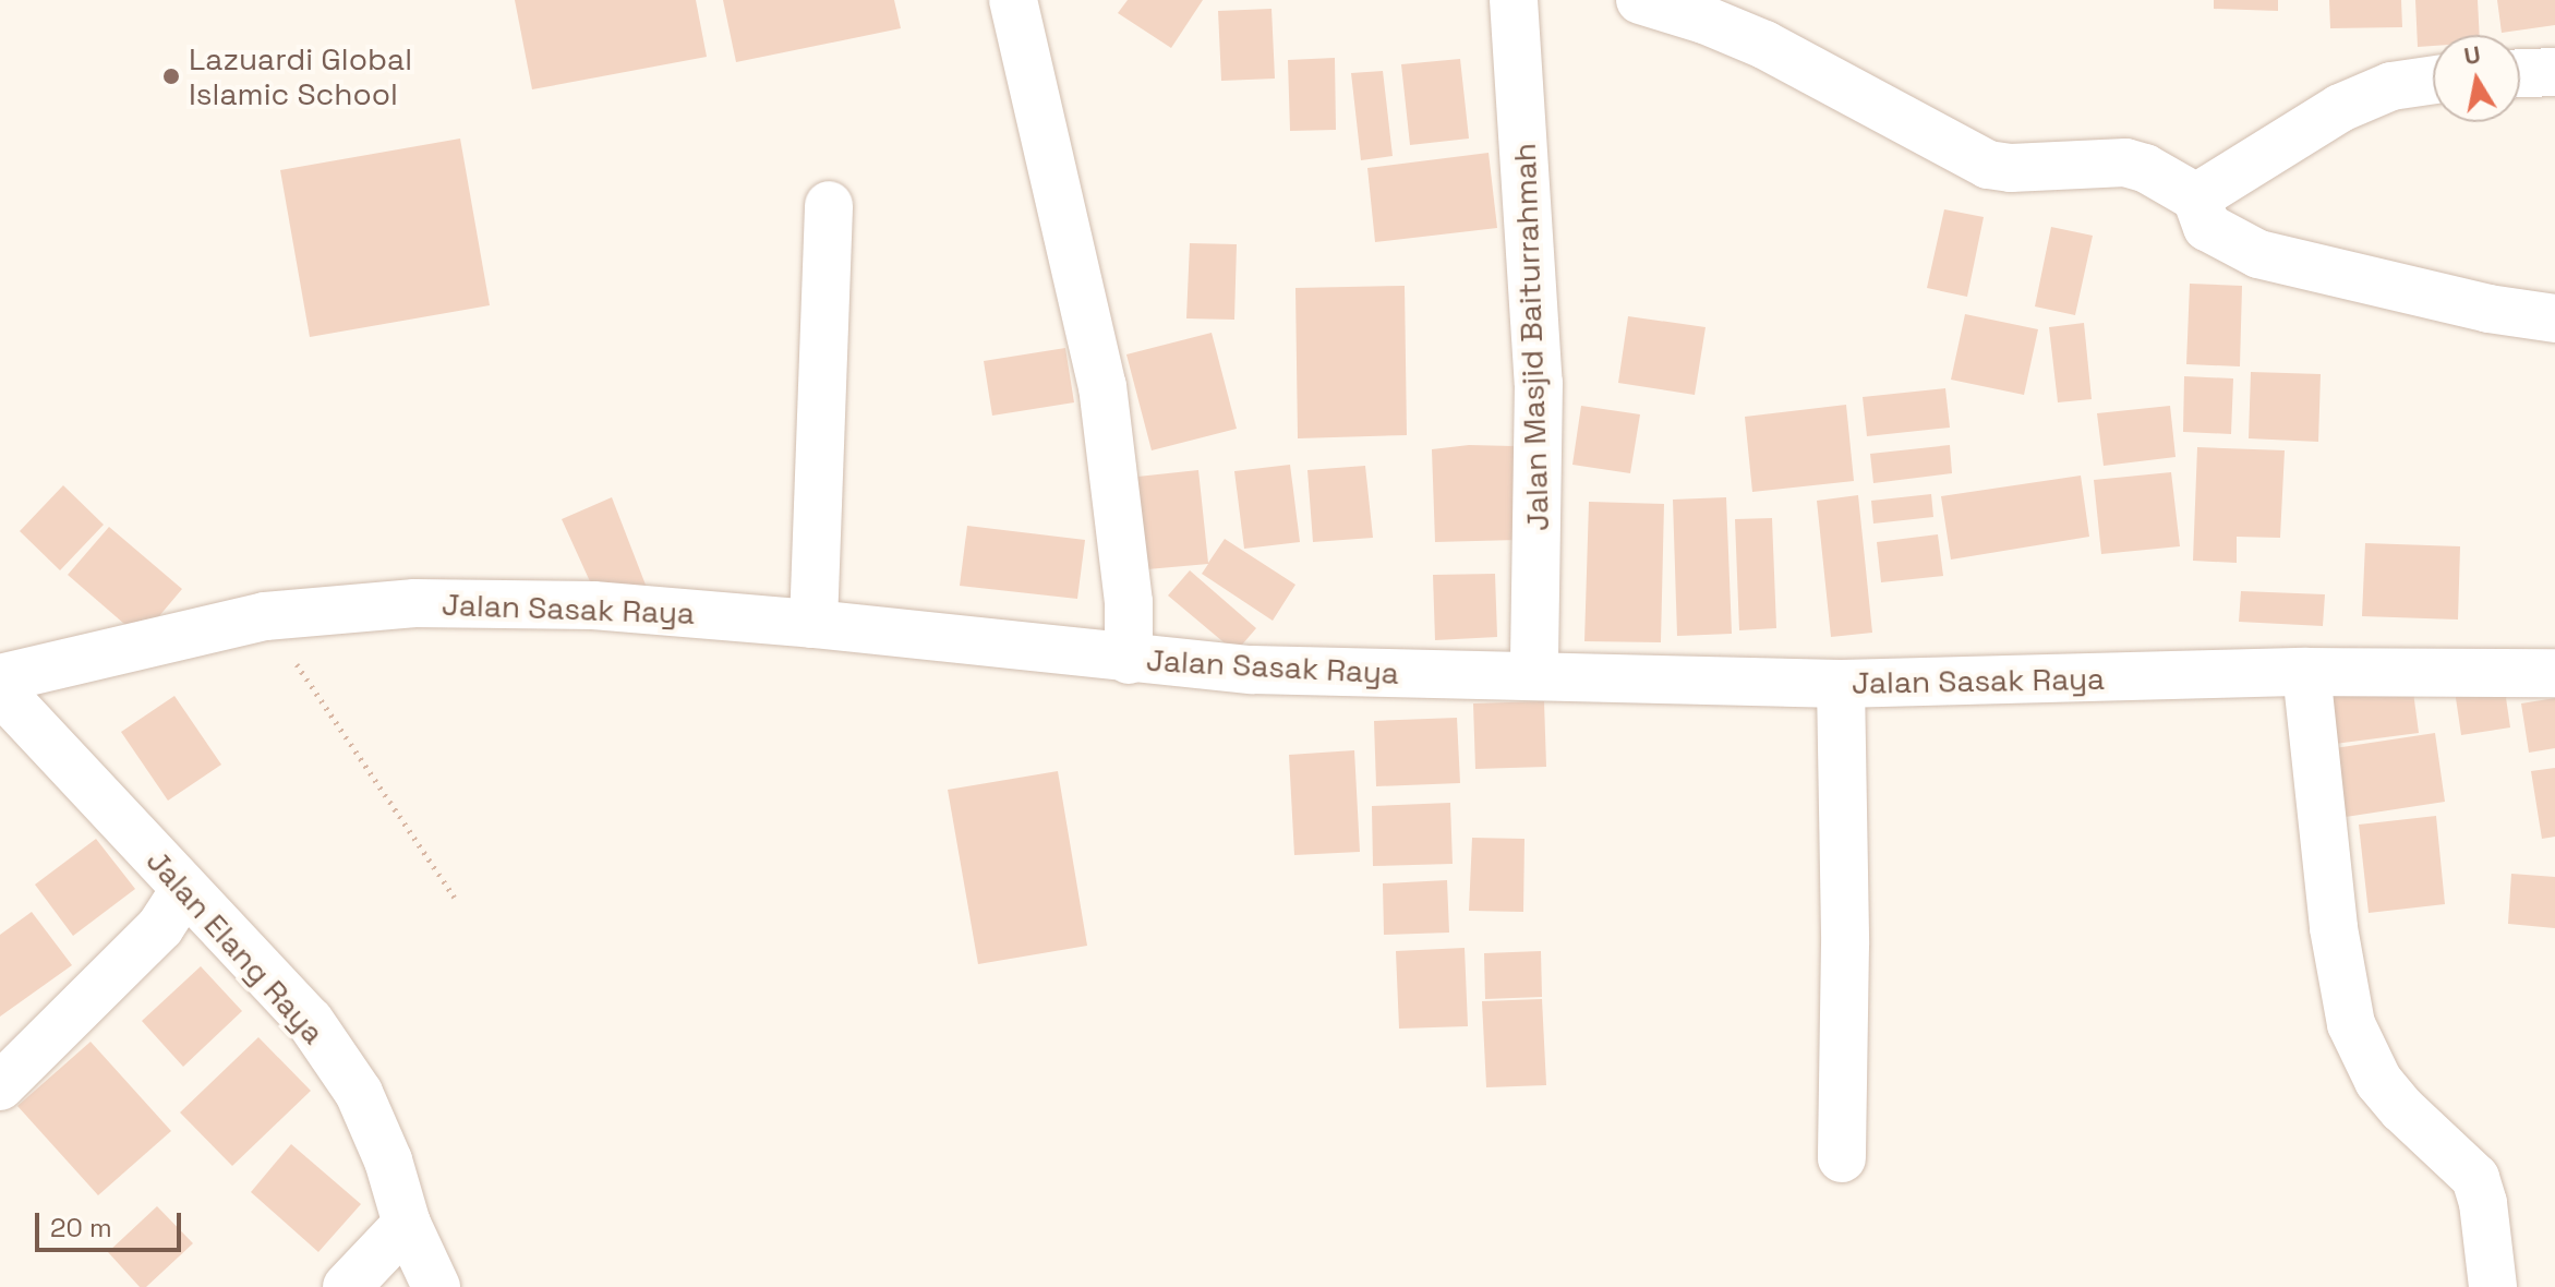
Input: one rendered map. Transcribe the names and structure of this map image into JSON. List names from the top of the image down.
{
  "streets": {
    "street": ["Jalan Masjid Baiturrahmah", "Jalan Sasak Raya", "Jalan Elang Raya"]
  },
  "crossings": [
    ["Jalan Masjid Baiturrahmah", "Jalan Sasak Raya"]
  ],
  "places": ["Lazuardi Global Islamic School"],
  "scale_bar": "20 m",
  "north": "top"
}
